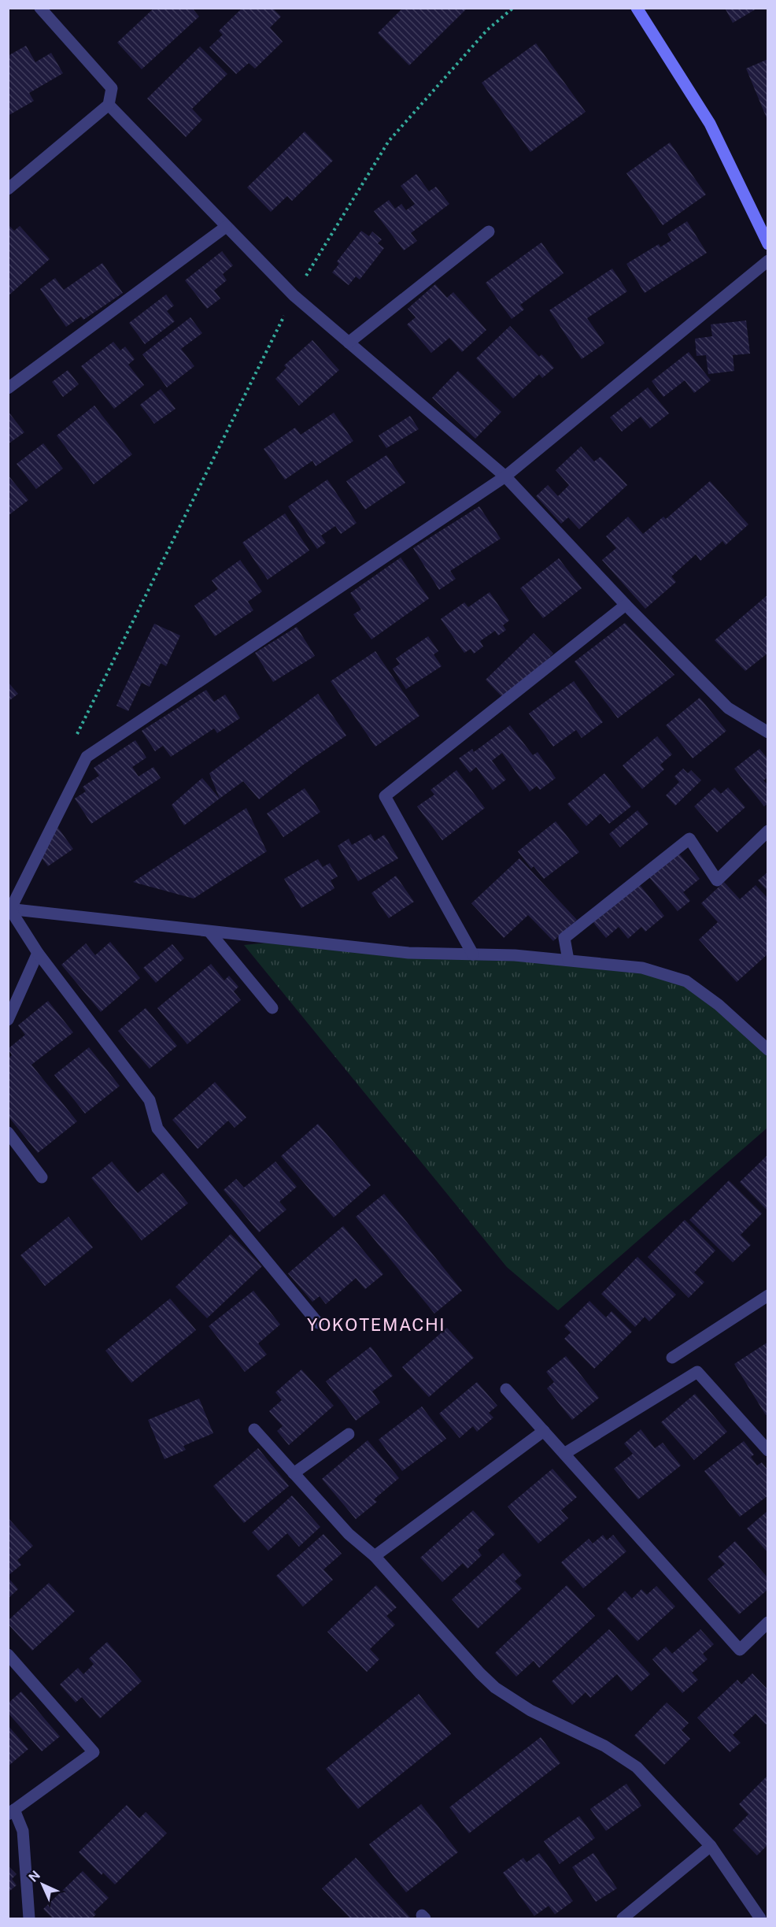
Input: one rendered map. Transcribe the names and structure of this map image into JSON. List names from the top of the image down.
{
  "districts": ["YOKOTEMACHI"],
  "north": "top left"
}
